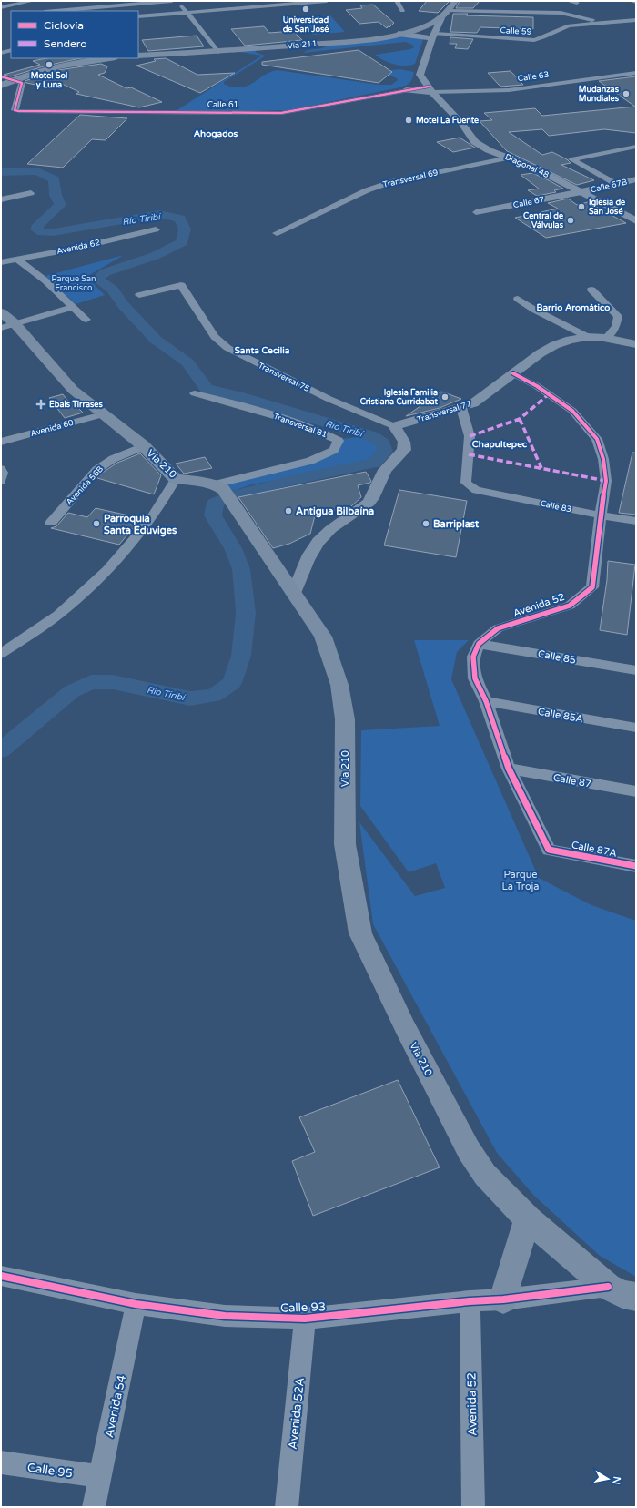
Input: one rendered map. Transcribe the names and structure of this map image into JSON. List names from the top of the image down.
{
  "streets": {
    "main road": ["Vía 211", "Vía 210"],
    "street": [
      "Calle 59",
      "Calle 63",
      "Calle 61",
      "Diagonal 48",
      "Transversal 69",
      "Calle 67B",
      "Calle 67",
      "Avenida 62",
      "Transversal 75",
      "Transversal 77",
      "Transversal 81",
      "Avenida 60",
      "Avenida 56B",
      "Calle 83",
      "Avenida 52",
      "Calle 85",
      "Calle 85A",
      "Calle 87",
      "Calle 87A",
      "Calle 93",
      "Avenida 54",
      "Avenida 52A",
      "Calle 95"
    ]
  },
  "crossings": [
    ["Calle 63", "Diagonal 48"],
    ["Diagonal 48", "Transversal 69"],
    ["Diagonal 48", "Calle 67B"],
    ["Diagonal 48", "Calle 67"],
    ["Calle 67B", "Calle 67"],
    ["Transversal 75", "Transversal 77"],
    ["Transversal 77", "Calle 83"],
    ["Transversal 77", "Avenida 52"],
    ["Transversal 81", "Vía 210"],
    ["Avenida 60", "Vía 210"],
    ["Vía 210", "Avenida 56B"],
    ["Vía 210", "Calle 93"],
    ["Calle 83", "Avenida 52"],
    ["Avenida 52", "Calle 85"],
    ["Avenida 52", "Calle 93"],
    ["Calle 87", "Calle 87A"],
    ["Calle 93", "Avenida 54"],
    ["Calle 93", "Avenida 52A"],
    ["Avenida 54", "Calle 95"]
  ],
  "districts": [
    "Ahogados",
    "Barrio Aromático",
    "Santa Cecilia",
    "Chapultepec"
  ],
  "water": ["Río Tiribí"],
  "parks": ["Parque San Francisco", "Parque La Troja"],
  "places": {
    "other": [
      "Universidad de San José",
      "Motel Sol y Luna",
      "Mudanzas Mundiales",
      "Motel La Fuente",
      "Iglesia de San José",
      "Central de Válvulas",
      "Iglesia Familia Cristiana Curridabat",
      "Antigua Bilbaína",
      "Parroquia Santa Eduviges",
      "Barriplast"
    ],
    "health": ["Ebais Tirrases"]
  },
  "legend": ["Ciclovía", "Sendero"],
  "north": "right"
}
